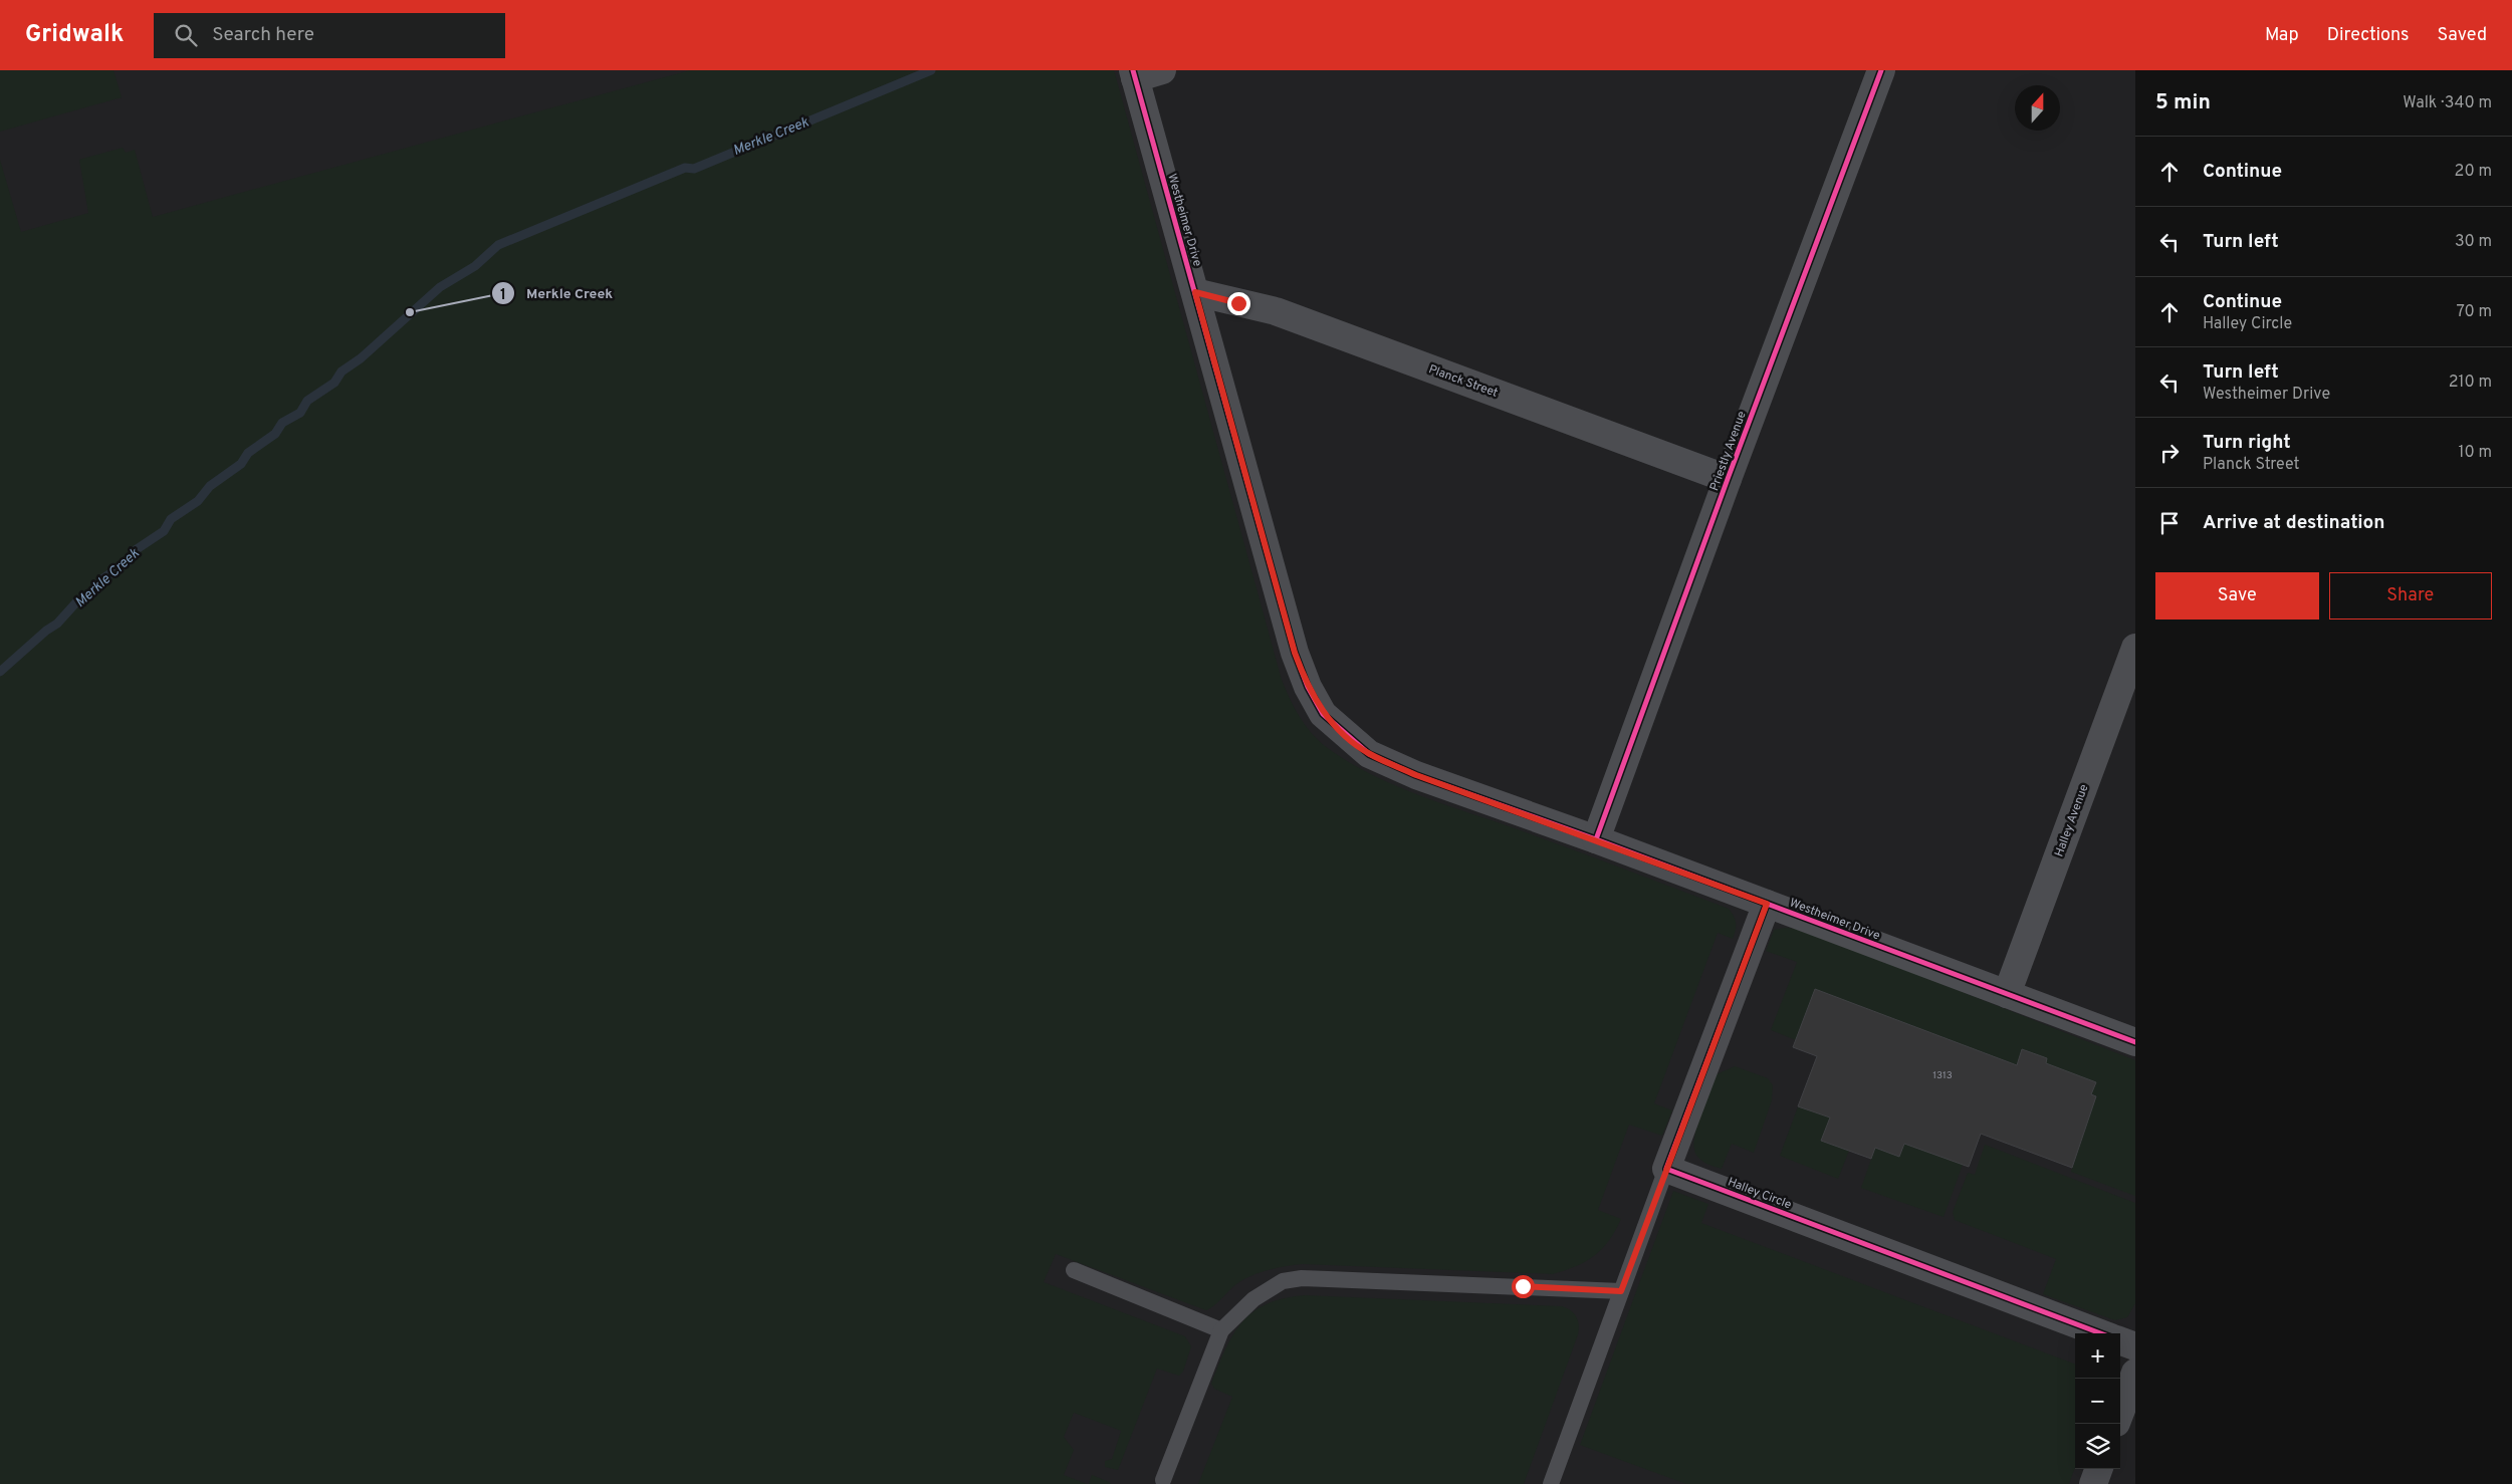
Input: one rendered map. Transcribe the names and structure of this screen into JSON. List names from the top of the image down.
{
  "streets": {
    "street": [
      "Westheimer Drive",
      "Planck Street",
      "Priestly Avenue",
      "Halley Avenue",
      "Halley Circle"
    ]
  },
  "crossings": [
    ["Westheimer Drive", "Planck Street"],
    ["Westheimer Drive", "Priestly Avenue"],
    ["Westheimer Drive", "Halley Avenue"],
    ["Planck Street", "Priestly Avenue"]
  ],
  "water": ["Merkle Creek"],
  "places": ["Merkle Creek"],
  "house_numbers": ["1313"],
  "north": "top",
  "page": {
    "header": "Gridwalk",
    "search": "Search here",
    "nav": ["Map", "Directions", "Saved"],
    "heading": ["5 min", "Walk · 340 m"],
    "list": [
      ["Continue", "20 m"],
      ["Turn left", "30 m"],
      ["Continue", "Halley Circle", "70 m"],
      ["Turn left", "Westheimer Drive", "210 m"],
      ["Turn right", "Planck Street", "10 m"],
      "Arrive at destination"
    ],
    "buttons": ["Save", "Share"],
    "map_buttons": ["+", "−"]
  }
}
